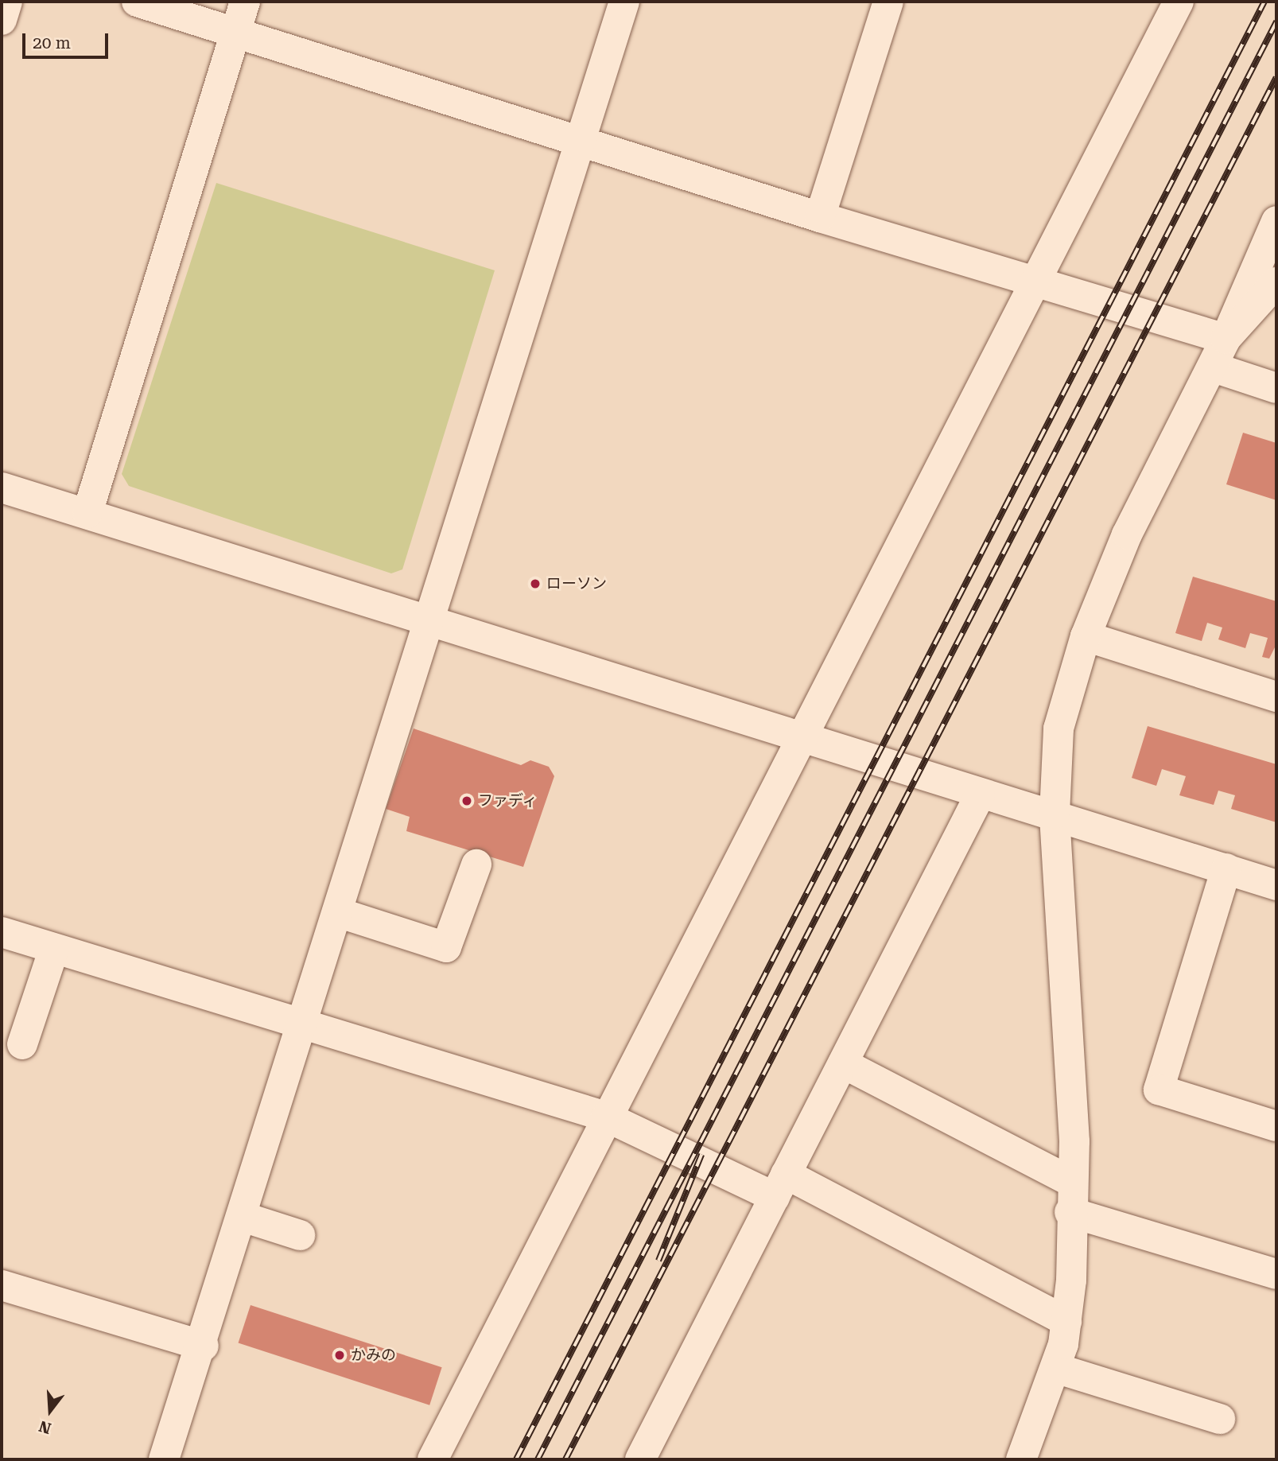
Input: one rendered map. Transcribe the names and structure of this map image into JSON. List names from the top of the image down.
{
  "places": ["ローソン", "ファディ", "かみの"],
  "scale_bar": "20 m",
  "north": "bottom"
}
